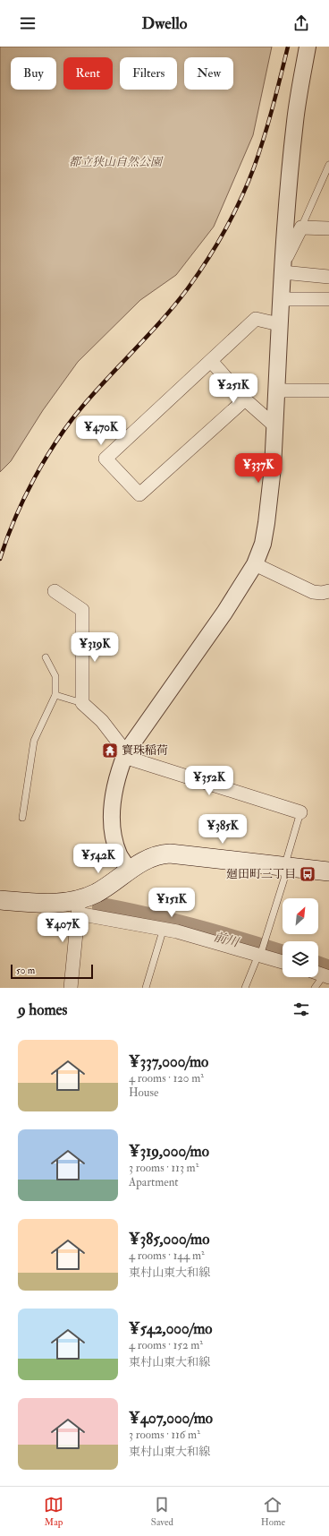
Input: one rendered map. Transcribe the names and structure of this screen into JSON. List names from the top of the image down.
{
  "water": ["前川"],
  "parks": ["都立狭山自然公園"],
  "places": {
    "temple": ["寳珠稲荷"],
    "bus stop": ["廻田町三丁目"]
  },
  "scale_bar": "50 m",
  "north": "top right",
  "page": {
    "header": "Dwello",
    "chip": [
      "Buy",
      "Rent",
      "Filters",
      "New"
    ],
    "price": [
      "¥251K",
      "¥470K",
      "¥337K",
      "¥319K",
      "¥352K",
      "¥385K",
      "¥542K",
      "¥151K",
      "¥407K"
    ],
    "scale": "50 m",
    "heading": "9 homes",
    "list": [
      {
        "name": "¥337,000/mo",
        "note": "4 rooms · 120 m² · House"
      },
      {
        "name": "¥319,000/mo",
        "note": "3 rooms · 113 m² · Apartment"
      },
      {
        "name": "¥385,000/mo",
        "note": "4 rooms · 144 m² · 東村山東大和線"
      },
      {
        "name": "¥542,000/mo",
        "note": "4 rooms · 152 m² · 東村山東大和線"
      },
      {
        "name": "¥407,000/mo",
        "note": "3 rooms · 116 m² · 東村山東大和線"
      }
    ],
    "tabs": ["Map", "Saved", "Home"]
  }
}
